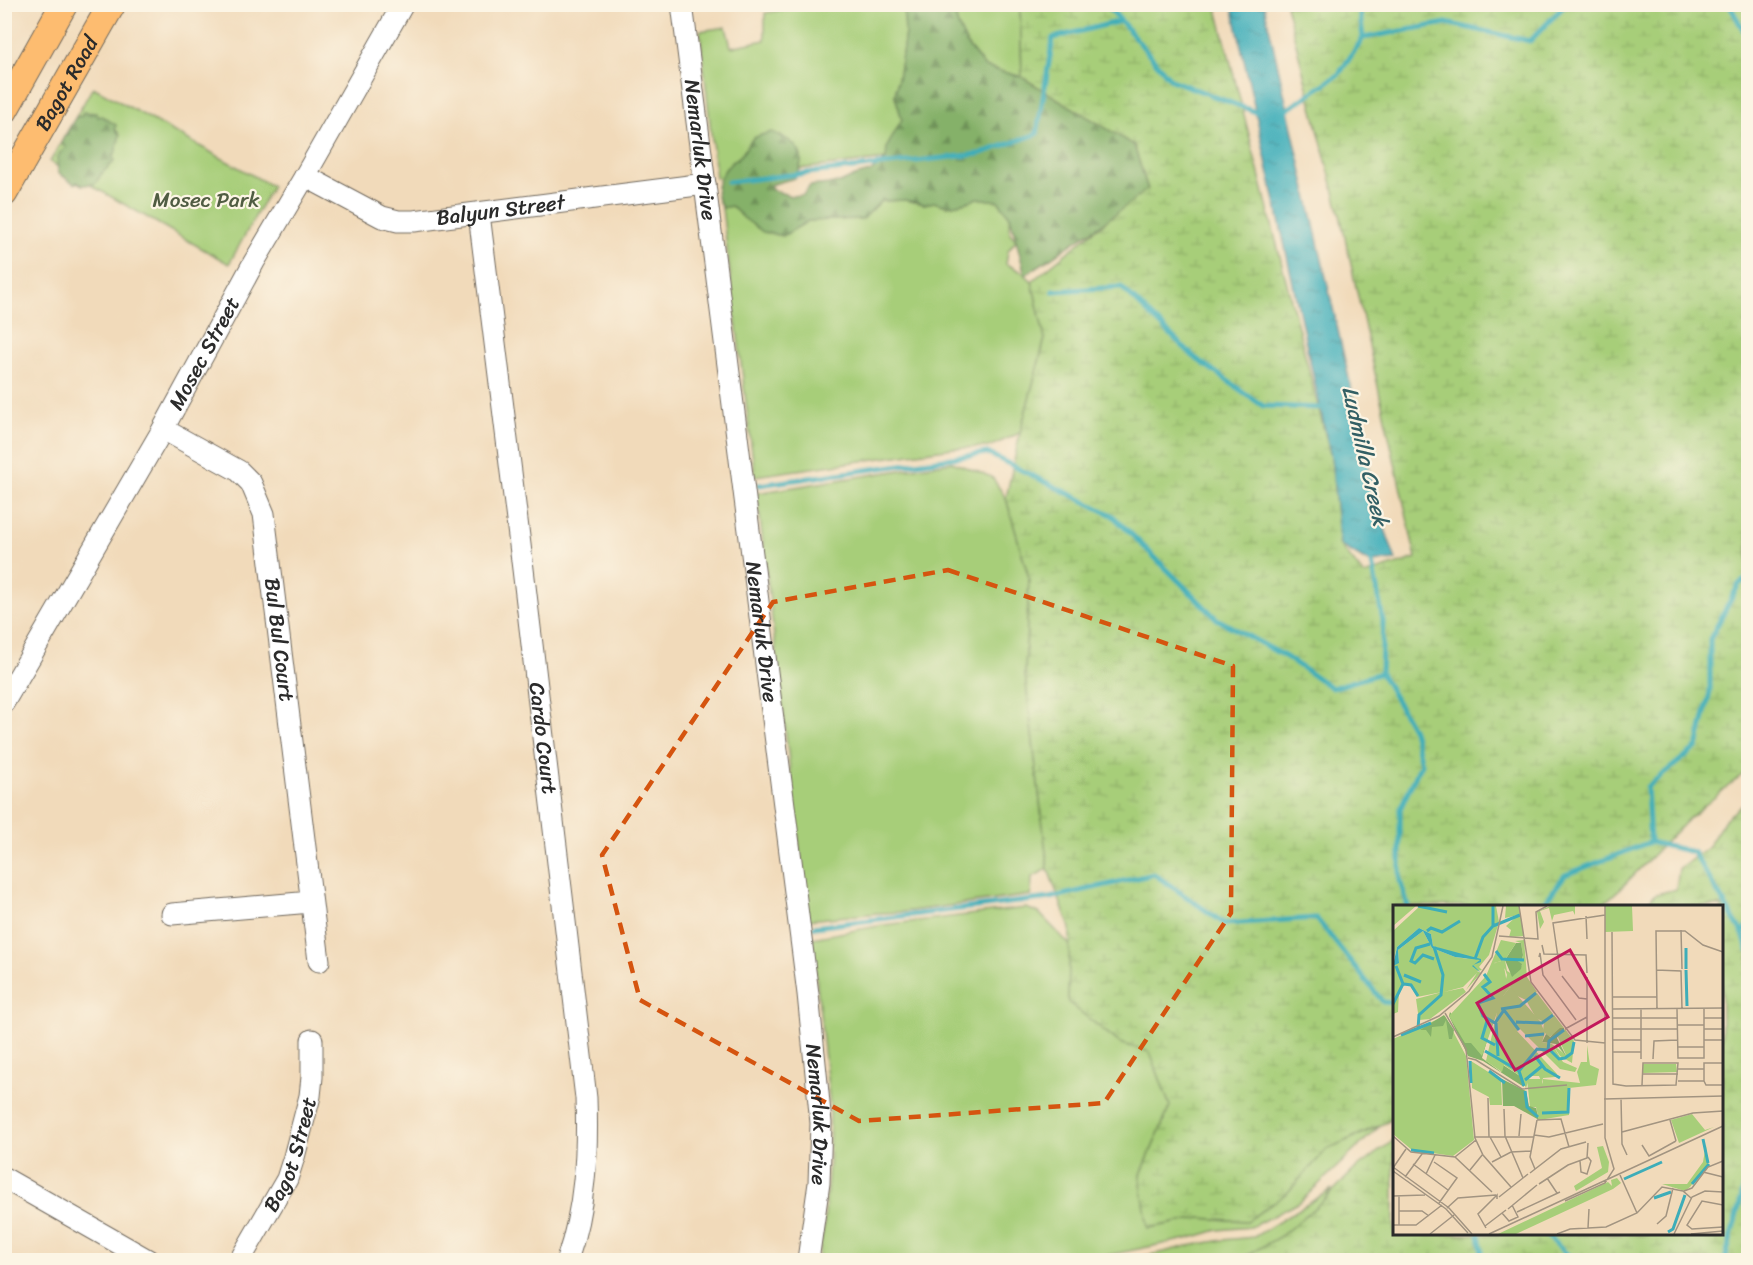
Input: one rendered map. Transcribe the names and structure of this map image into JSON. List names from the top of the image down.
{
  "streets": {
    "main road": ["Bagot Road"],
    "street": [
      "Nemarluk Drive",
      "Balyun Street",
      "Mosec Street",
      "Bul Bul Court",
      "Cardo Court",
      "Bagot Street"
    ]
  },
  "crossings": [
    ["Nemarluk Drive", "Balyun Street"],
    ["Balyun Street", "Mosec Street"],
    ["Balyun Street", "Cardo Court"],
    ["Mosec Street", "Bul Bul Court"]
  ],
  "water": ["Ludmilla Creek"],
  "parks": ["Mosec Park"]
}
